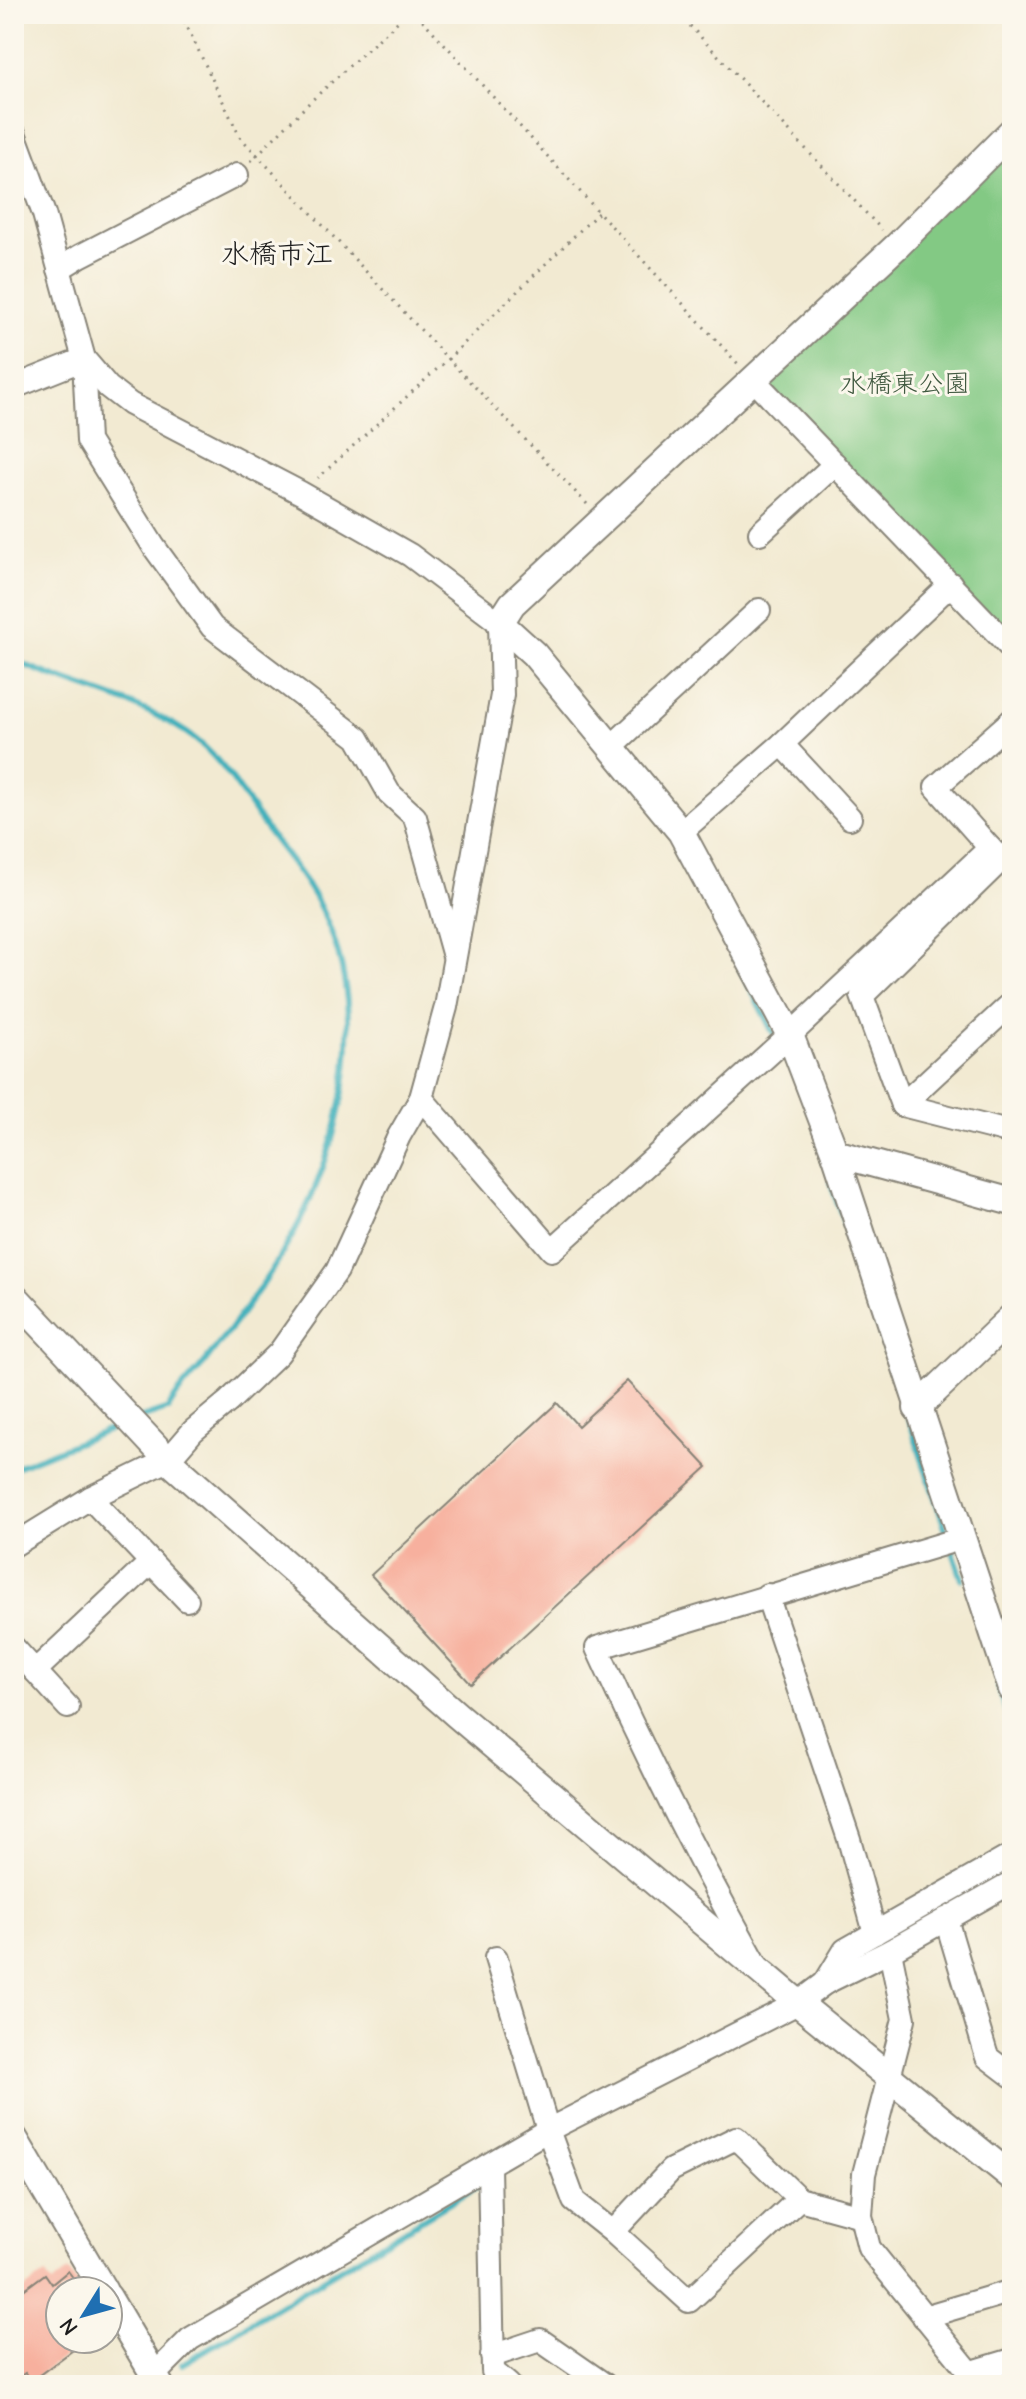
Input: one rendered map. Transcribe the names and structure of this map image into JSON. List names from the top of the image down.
{
  "districts": ["水橋市江"],
  "parks": ["水橋東公園"],
  "north": "bottom left"
}
